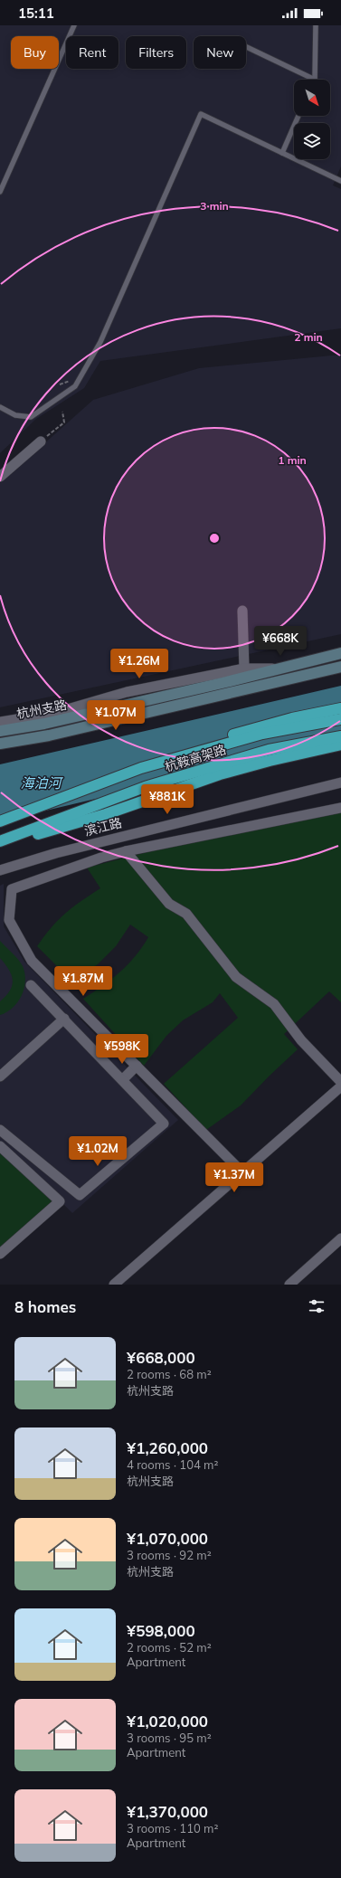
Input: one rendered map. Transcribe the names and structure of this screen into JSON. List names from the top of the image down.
{
  "streets": {
    "highway": ["杭鞍高架路"],
    "main road": ["杭州支路"],
    "street": ["滨江路"]
  },
  "water": ["海泊河"],
  "north": "bottom right",
  "page": {
    "status": "15:11",
    "chip": [
      "Buy",
      "Rent",
      "Filters",
      "New"
    ],
    "price": [
      "¥668K",
      "¥1.26M",
      "¥1.07M",
      "¥881K",
      "¥1.87M",
      "¥598K",
      "¥1.02M",
      "¥1.37M"
    ],
    "heading": "8 homes",
    "list": [
      {
        "name": "¥668,000",
        "note": "2 rooms · 68 m² · 杭州支路"
      },
      {
        "name": "¥1,260,000",
        "note": "4 rooms · 104 m² · 杭州支路"
      },
      {
        "name": "¥1,070,000",
        "note": "3 rooms · 92 m² · 杭州支路"
      },
      {
        "name": "¥598,000",
        "note": "2 rooms · 52 m² · Apartment"
      },
      {
        "name": "¥1,020,000",
        "note": "3 rooms · 95 m² · Apartment"
      },
      {
        "name": "¥1,370,000",
        "note": "3 rooms · 110 m² · Apartment"
      }
    ]
  },
  "rings": ["3 min", "2 min", "1 min"]
}
